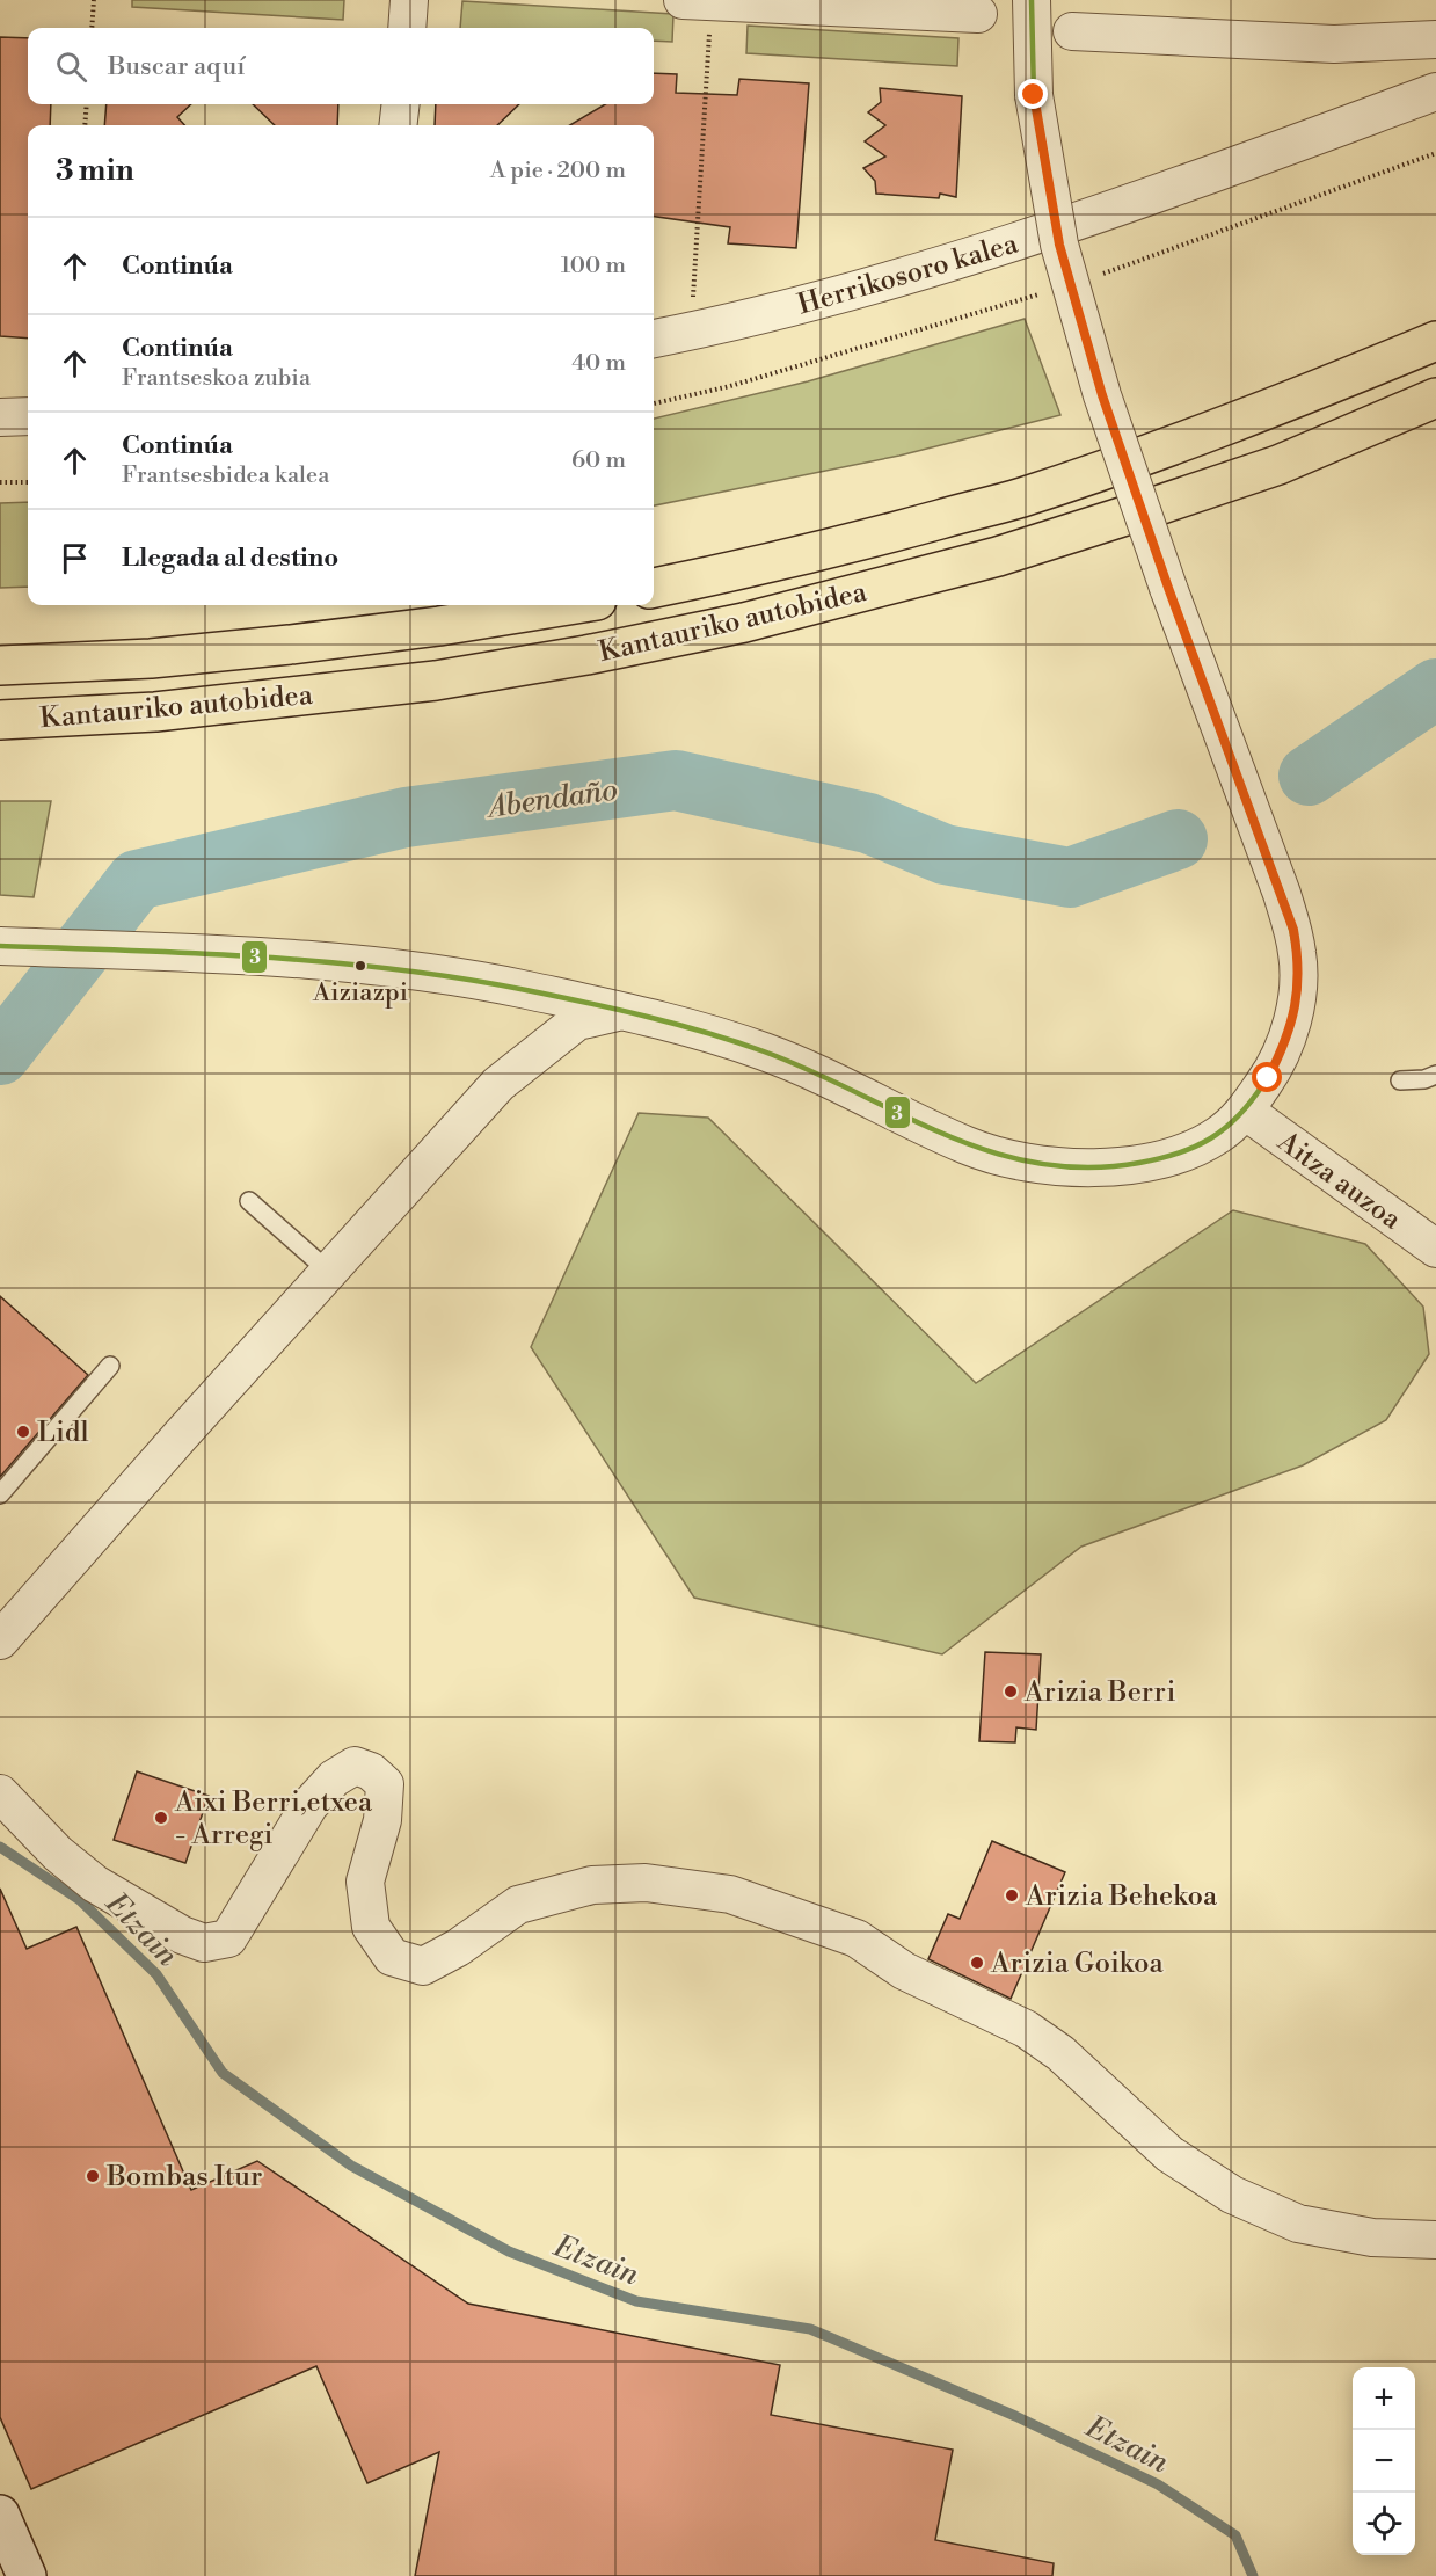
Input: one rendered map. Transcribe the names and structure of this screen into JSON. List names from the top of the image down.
{
  "streets": {
    "highway": ["Kantauriko autobidea"],
    "street": ["Herrikosoro kalea", "Aitza auzoa"]
  },
  "water": ["Abendaño", "Etzain"],
  "places": [
    "Aiziazpi",
    "Lidl",
    "Arizia Berri",
    "Aixi Berri,etxea - Arregi",
    "Arizia Behekoa",
    "Arizia Goikoa",
    "Bombas Itur"
  ],
  "lines": ["transit line 3"],
  "page": {
    "search": "Buscar aquí",
    "heading": ["3 min", "A pie · 200 m"],
    "list": [
      ["Continúa", "100 m"],
      ["Continúa", "Frantseskoa zubia", "40 m"],
      ["Continúa", "Frantsesbidea kalea", "60 m"],
      "Llegada al destino"
    ],
    "map_buttons": ["+", "−"]
  }
}
